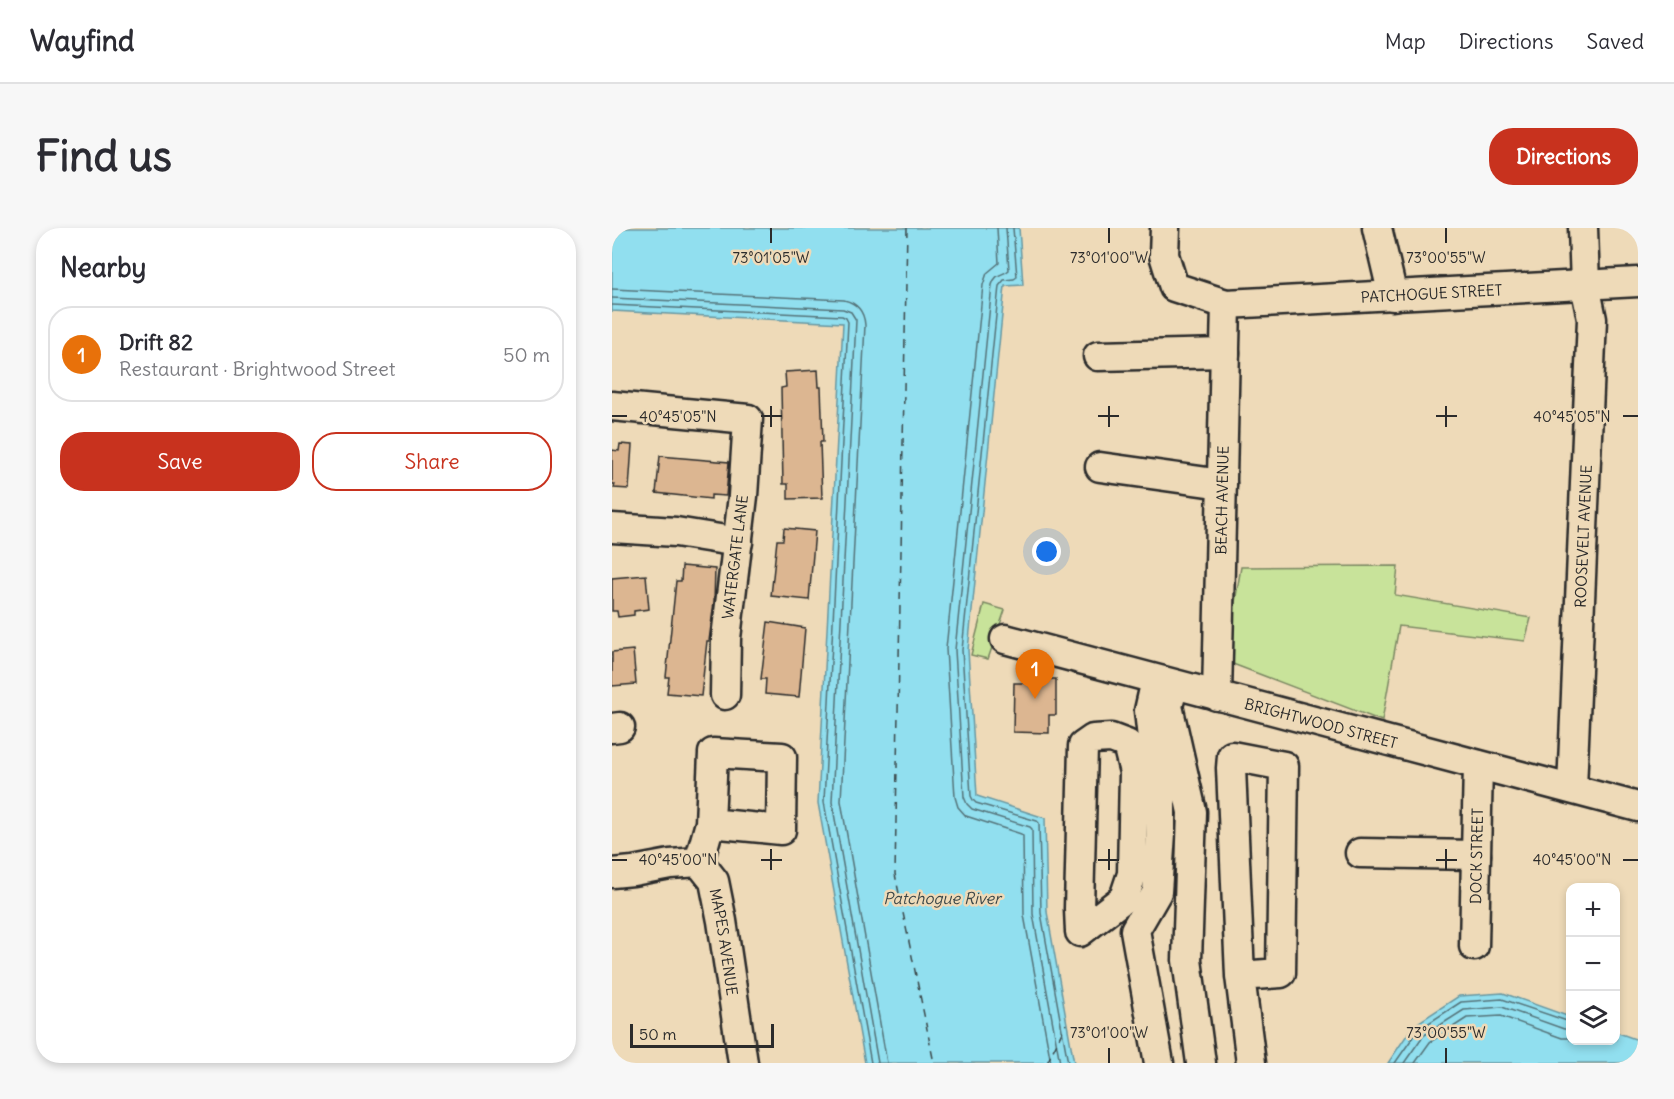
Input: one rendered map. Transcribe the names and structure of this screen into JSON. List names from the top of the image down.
{
  "streets": {
    "street": [
      "PATCHOGUE STREET",
      "BEACH AVENUE",
      "ROOSEVELT AVENUE",
      "WATERGATE LANE",
      "BRIGHTWOOD STREET",
      "DOCK STREET",
      "MAPES AVENUE"
    ]
  },
  "crossings": [
    ["PATCHOGUE STREET", "BEACH AVENUE"],
    ["PATCHOGUE STREET", "ROOSEVELT AVENUE"],
    ["BEACH AVENUE", "BRIGHTWOOD STREET"],
    ["ROOSEVELT AVENUE", "BRIGHTWOOD STREET"],
    ["BRIGHTWOOD STREET", "DOCK STREET"]
  ],
  "water": ["Patchogue River"],
  "scale_bar": "50 m",
  "page": {
    "header": "Wayfind",
    "nav": ["Map", "Directions", "Saved"],
    "buttons": [
      "Directions",
      ["Save", "Share"]
    ],
    "title": "Find us",
    "heading": "Nearby",
    "list": [
      {
        "mark": "1",
        "name": "Drift 82",
        "note": "Restaurant · Brightwood Street",
        "value": "50 m"
      }
    ],
    "pins": "1",
    "map_buttons": ["+", "−"],
    "scale": "50 m"
  },
  "coordinates": [
    "73°01'05\"W",
    "73°01'00\"W",
    "73°00'55\"W",
    "40°45'05\"N",
    "40°45'00\"N"
  ]
}
